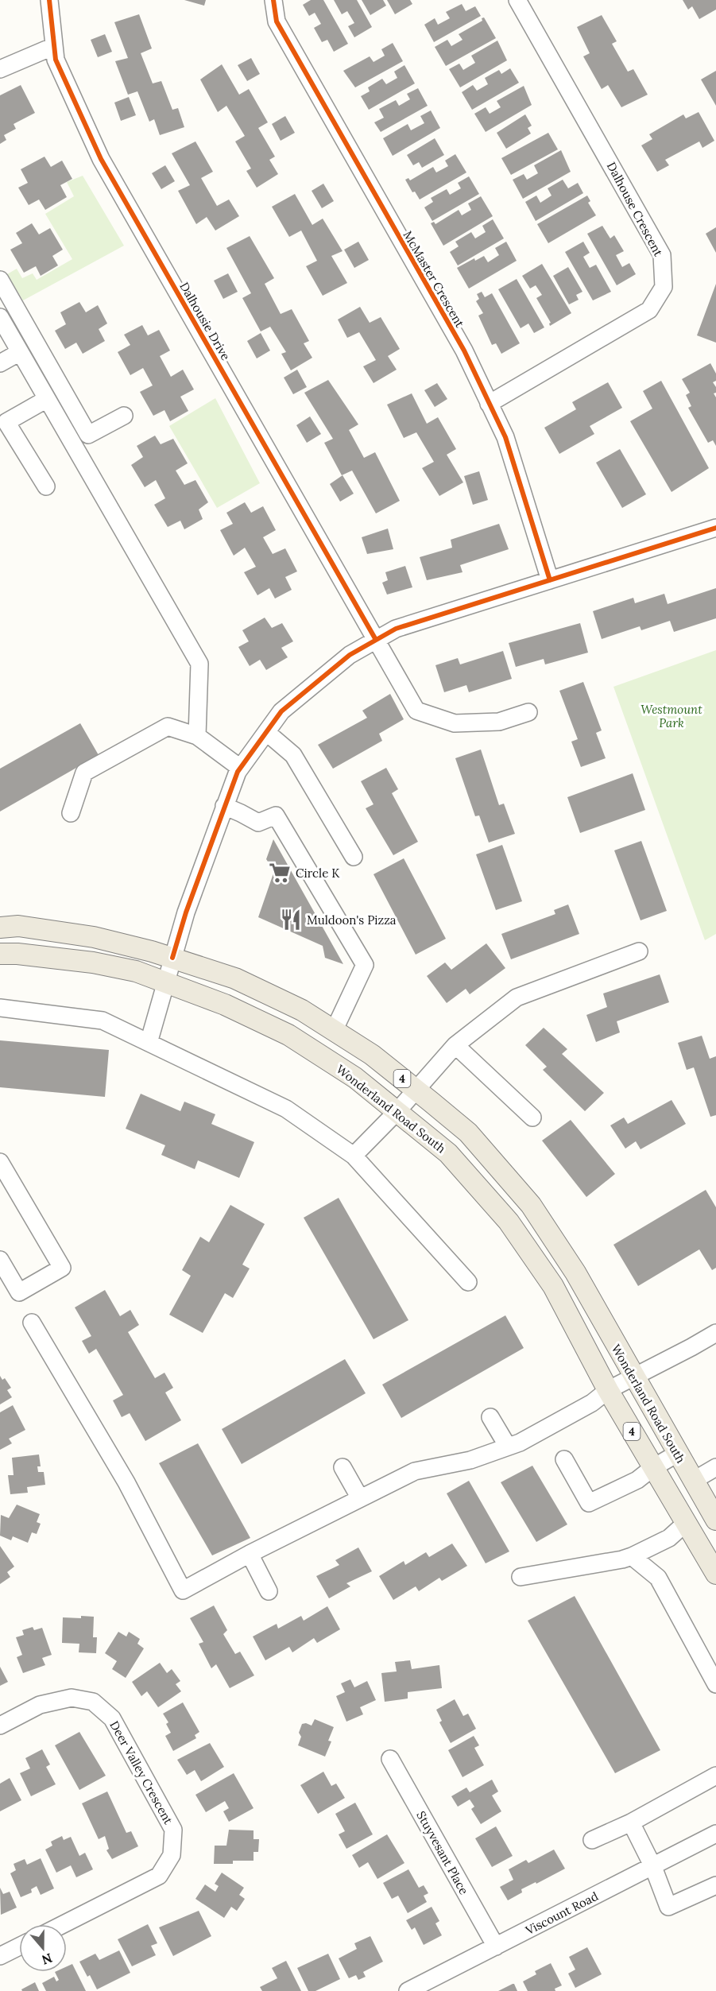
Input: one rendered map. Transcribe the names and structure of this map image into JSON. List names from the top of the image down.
{
  "streets": {
    "main road": ["4", "Wonderland Road South"],
    "street": [
      "Dalhouse Crescent",
      "McMaster Crescent",
      "Dalhousie Drive",
      "Deer Valley Crescent",
      "Stuyvesant Place",
      "Viscount Road"
    ]
  },
  "crossings": [
    ["Dalhouse Crescent", "McMaster Crescent"],
    ["Stuyvesant Place", "Viscount Road"]
  ],
  "parks": ["Westmount Park"],
  "places": {
    "supermarket": ["Circle K"],
    "restaurant": ["Muldoon's Pizza"]
  },
  "north": "bottom"
}
